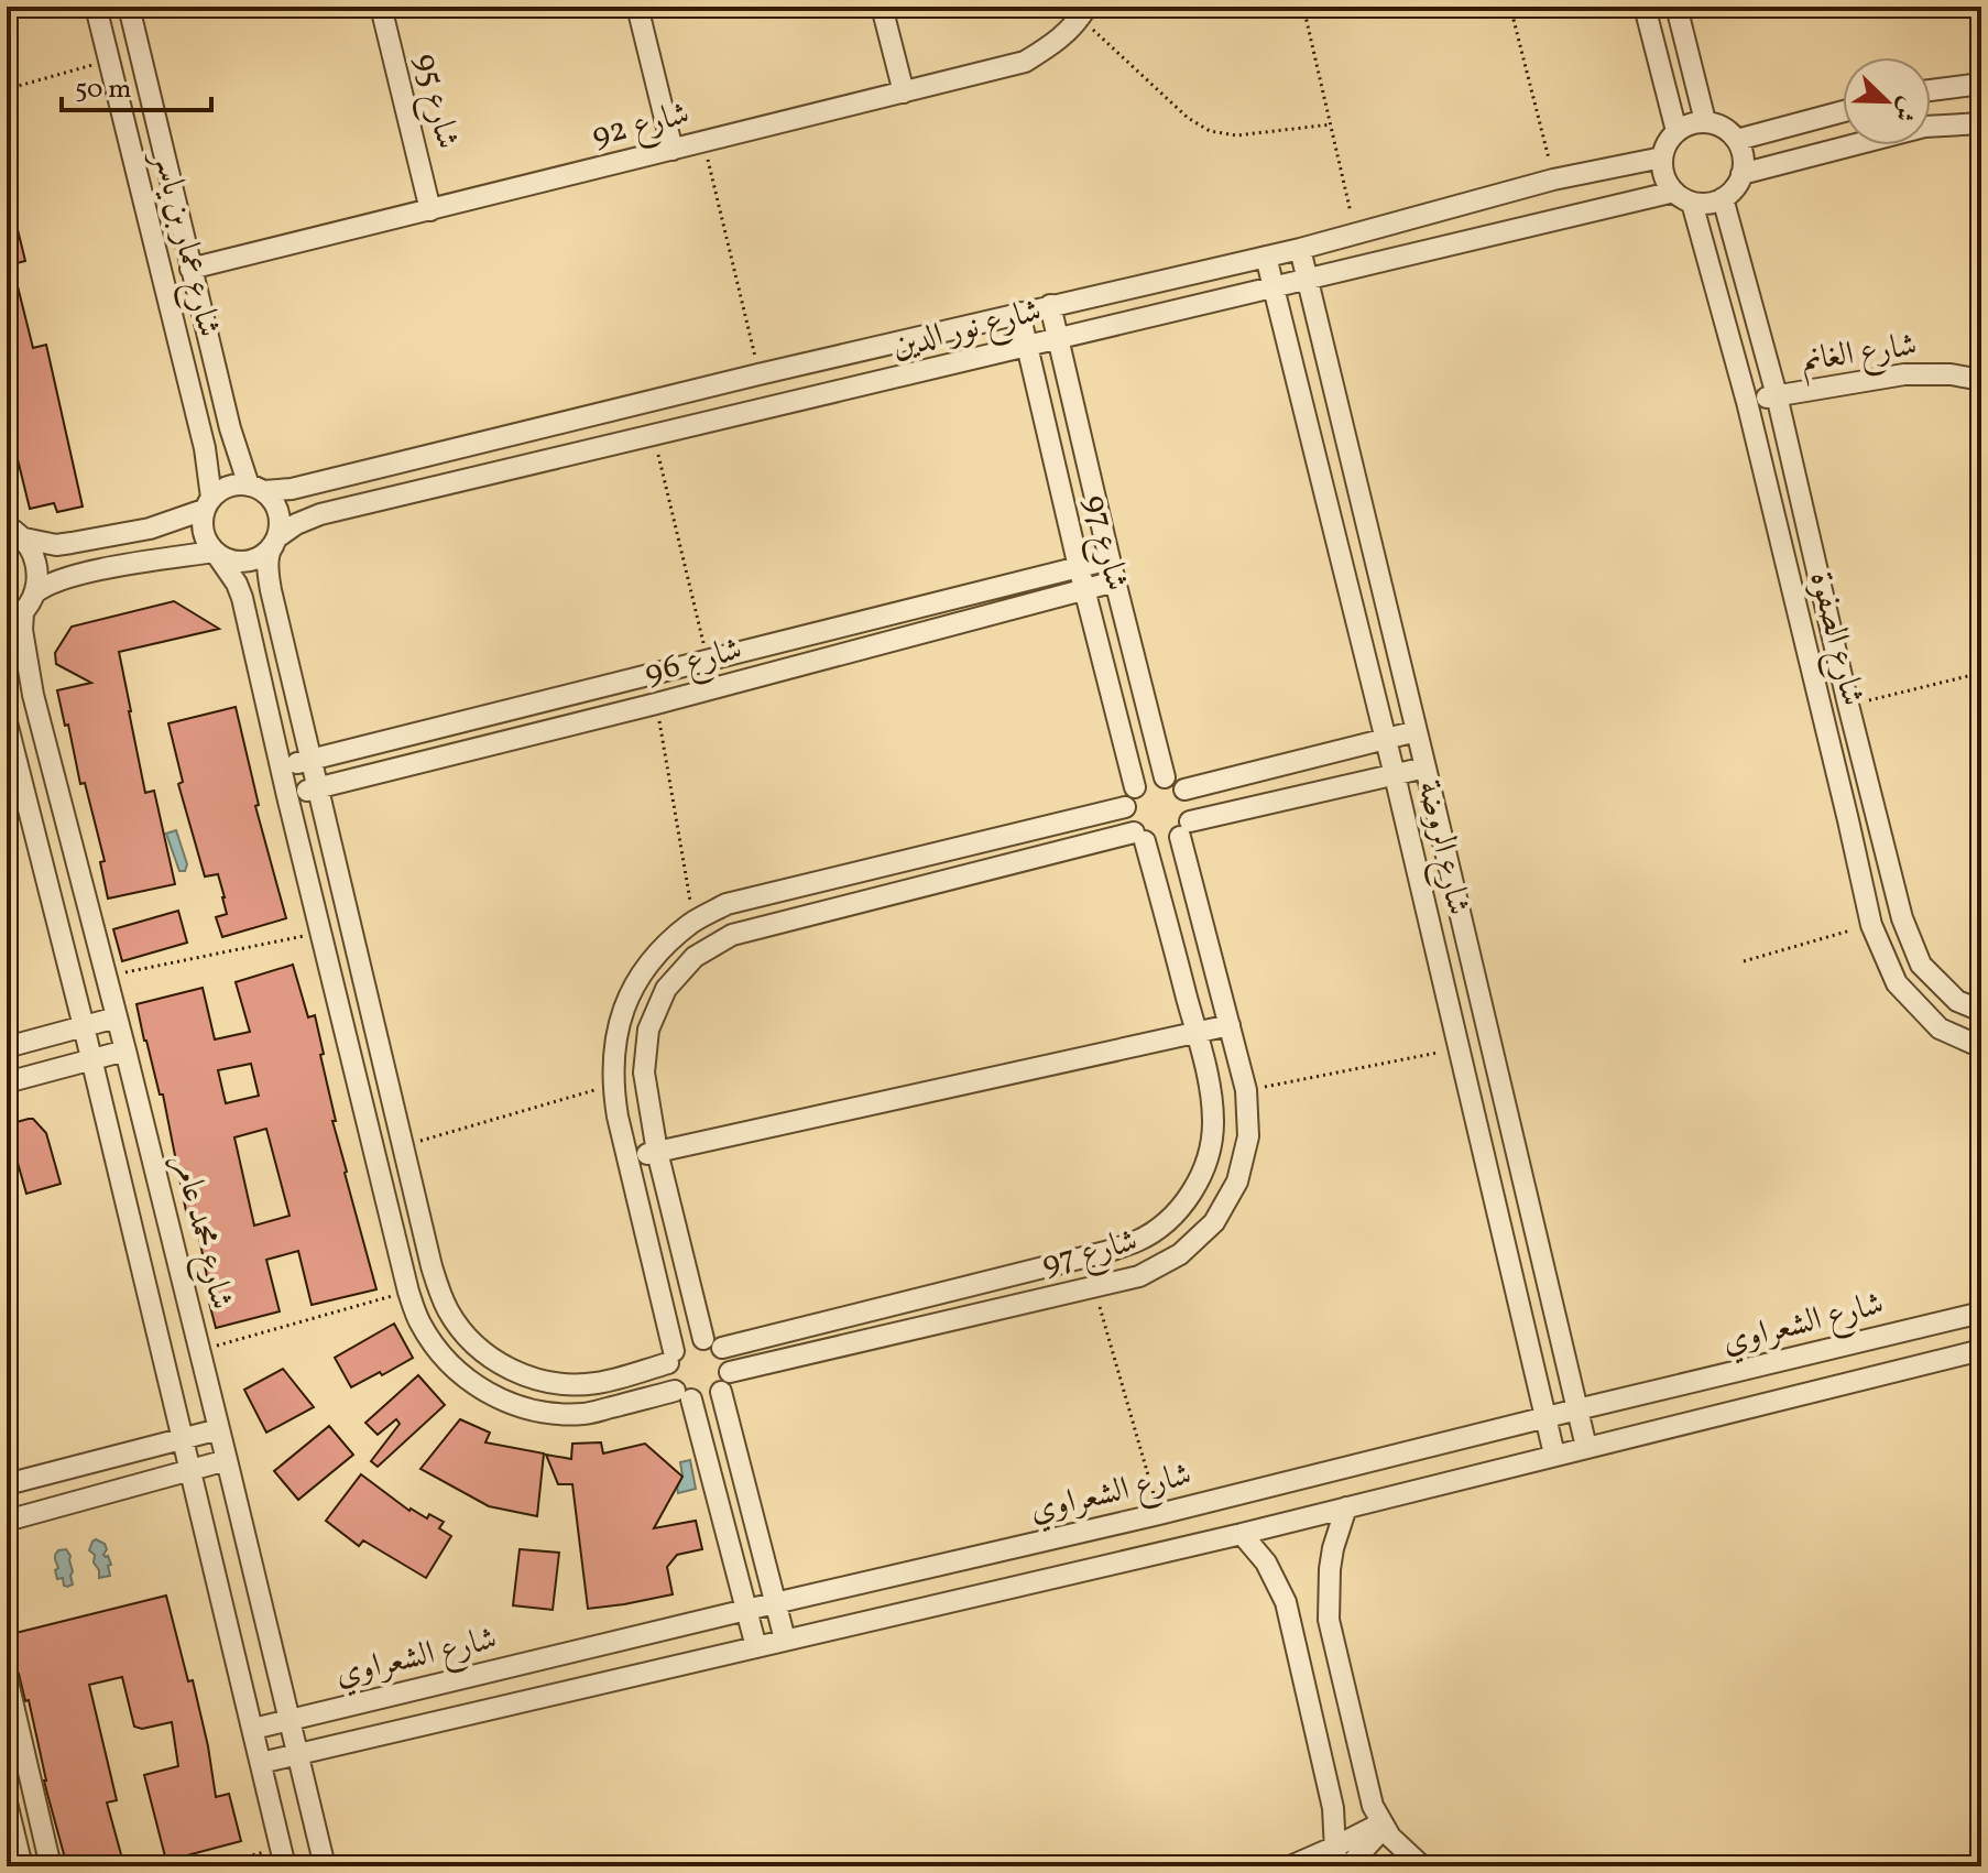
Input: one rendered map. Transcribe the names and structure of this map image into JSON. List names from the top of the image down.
{
  "streets": {
    "street": [
      "شارع 95",
      "شارع 92",
      "شارع عمار بن ياسر",
      "شارع نور الدين",
      "شارع الغانم",
      "شارع 97",
      "شارع الصفوة",
      "شارع 96",
      "شارع الروضة",
      "شارع محمد عامر",
      "شارع الشعراوي"
    ]
  },
  "crossings": [
    ["شارع 95", "شارع 92"],
    ["شارع 92", "شارع عمار بن ياسر"],
    ["شارع عمار بن ياسر", "شارع نور الدين"],
    ["شارع نور الدين", "شارع 97"],
    ["شارع نور الدين", "شارع الصفوة"],
    ["شارع نور الدين", "شارع الروضة"],
    ["شارع الغانم", "شارع الصفوة"],
    ["شارع 97", "شارع 96"],
    ["شارع الروضة", "شارع الشعراوي"],
    ["شارع محمد عامر", "شارع الشعراوي"]
  ],
  "scale_bar": "50 m",
  "north": "bottom right"
}
